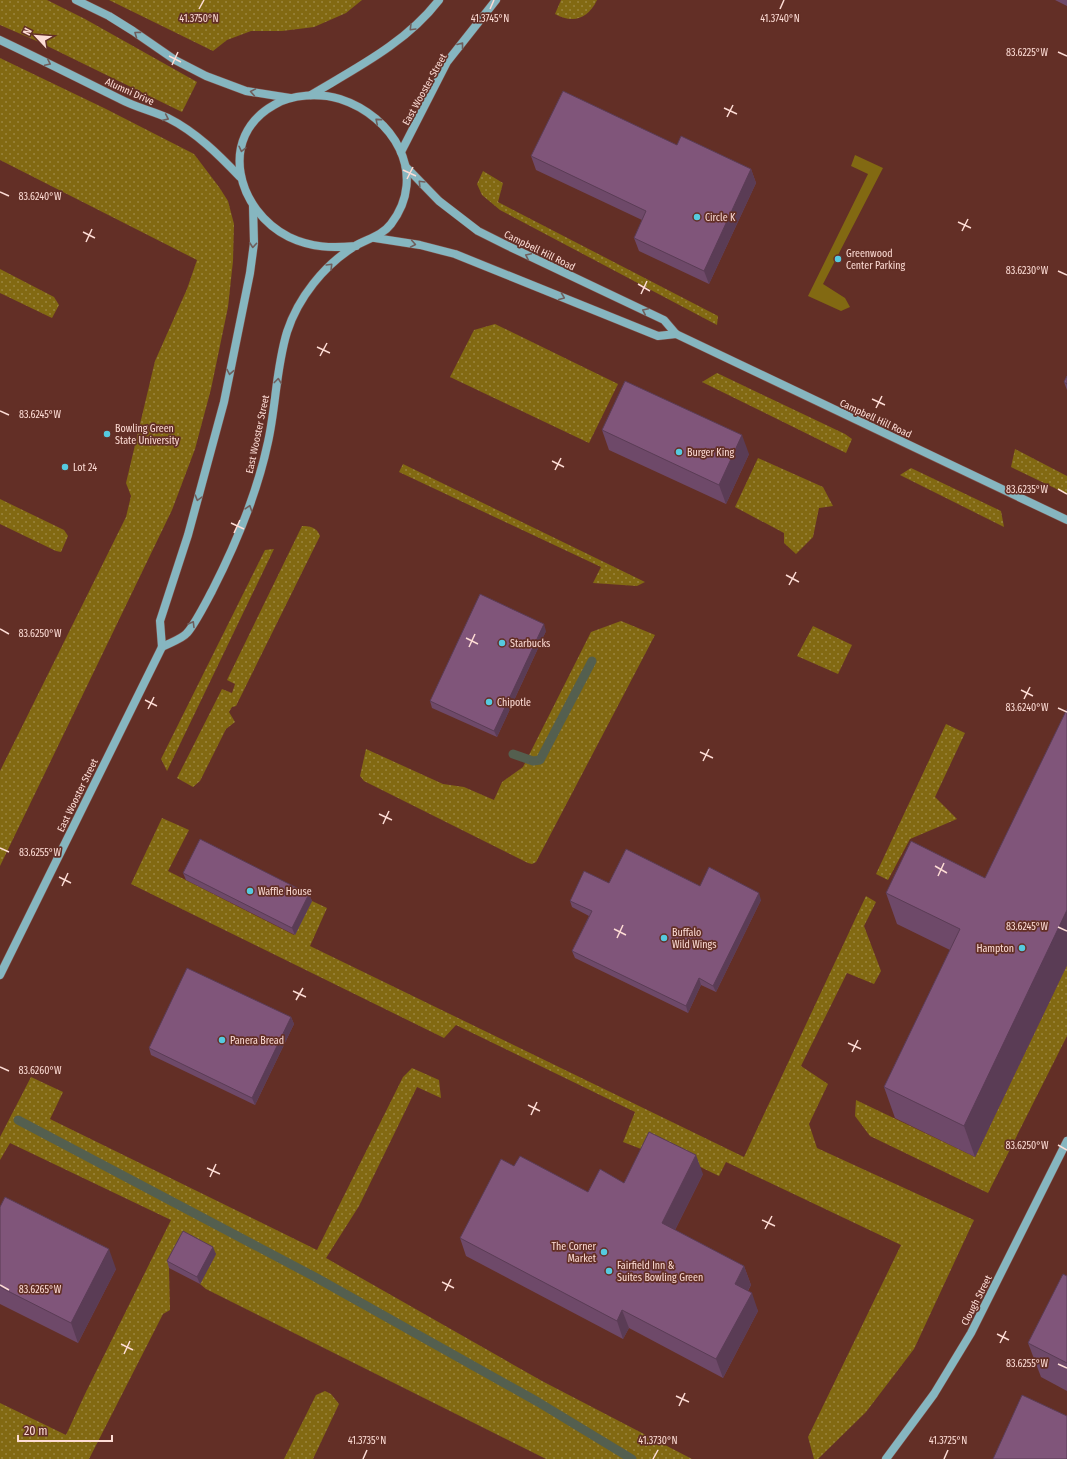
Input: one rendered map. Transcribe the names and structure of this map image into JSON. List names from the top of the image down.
{
  "streets": {
    "main road": [
      "East Wooster Street",
      "Alumni Drive",
      "Campbell Hill Road",
      "Clough Street"
    ]
  },
  "crossings": [
    ["East Wooster Street", "Alumni Drive"],
    ["East Wooster Street", "Campbell Hill Road"]
  ],
  "places": [
    "Circle K",
    "Greenwood Center Parking",
    "Bowling Green State University",
    "Burger King",
    "Lot 24",
    "Starbucks",
    "Chipotle",
    "Waffle House",
    "Buffalo Wild Wings",
    "Hampton",
    "Panera Bread",
    "The Corner Market",
    "Fairfield Inn & Suites Bowling Green"
  ],
  "scale_bar": "20 m",
  "north": "top left",
  "coordinates": [
    "41.3750°N",
    "41.3740°N",
    "41.3745°N",
    "83.6225°W",
    "83.6240°W",
    "83.6230°W",
    "83.6245°W",
    "83.6235°W",
    "83.6250°W",
    "83.6255°W",
    "83.6260°W",
    "83.6265°W",
    "41.3735°N",
    "41.3730°N",
    "41.3725°N"
  ]
}
